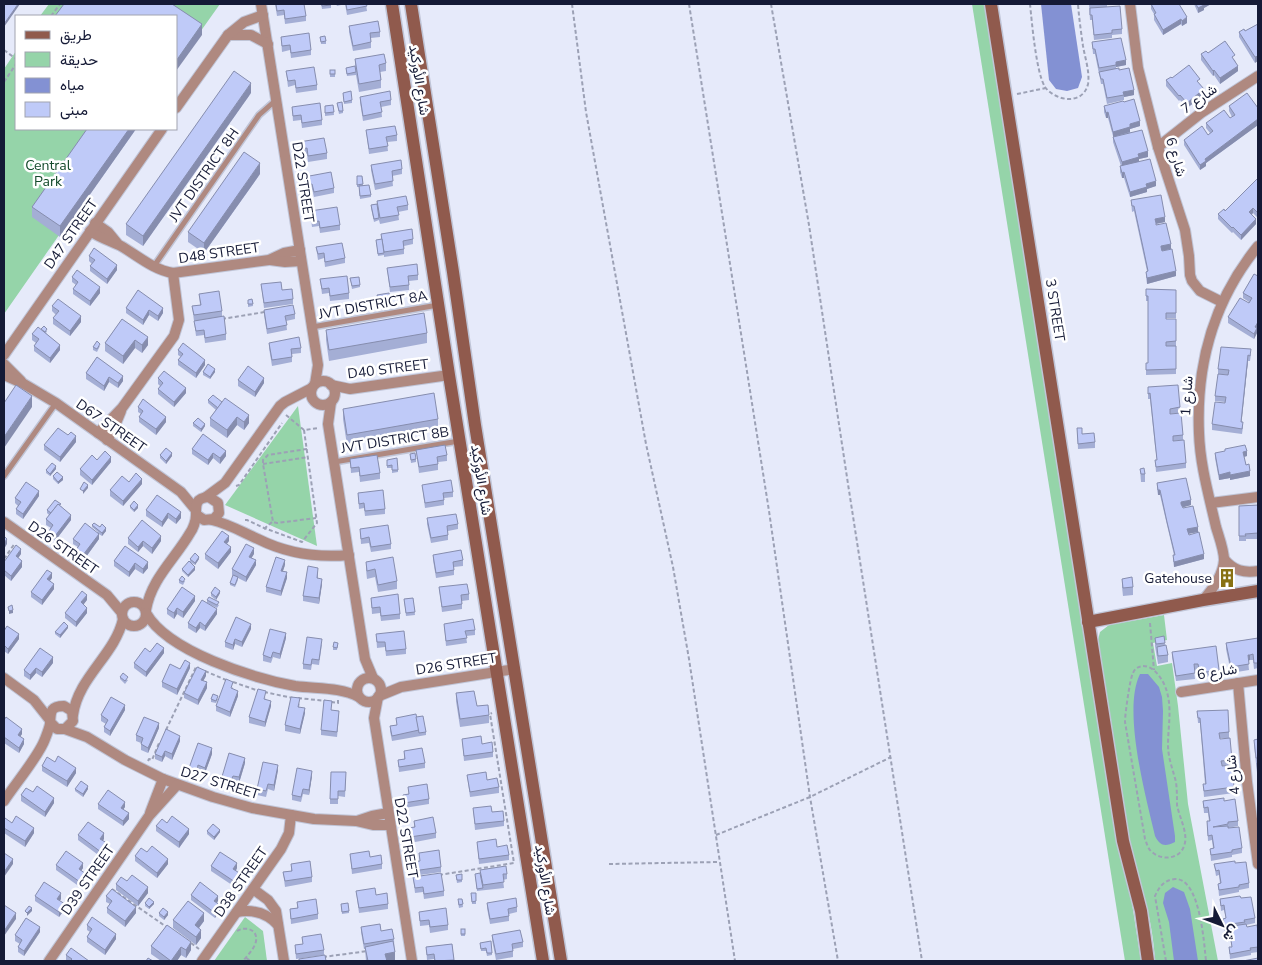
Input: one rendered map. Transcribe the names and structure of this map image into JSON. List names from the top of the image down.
{
  "streets": {
    "street": [
      "شارع الأوركيد",
      "شارع 7",
      "شارع 6",
      "D22 STREET",
      "D47 STREET",
      "D48 STREET",
      "3 STREET",
      "D40 STREET",
      "شارع 1",
      "D67 STREET",
      "D26 STREET",
      "شارع 4",
      "D27 STREET",
      "D39 STREET",
      "D38 STREET"
    ],
    "lane": ["JVT DISTRICT 8H", "JVT DISTRICT 8A", "JVT DISTRICT 8B"]
  },
  "crossings": [
    ["شارع الأوركيد", "JVT DISTRICT 8A"],
    ["شارع الأوركيد", "D40 STREET"],
    ["شارع الأوركيد", "JVT DISTRICT 8B"],
    ["شارع الأوركيد", "D26 STREET"],
    ["شارع 7", "شارع 6"],
    ["شارع 6", "شارع 1"],
    ["شارع 6", "شارع 4"],
    ["JVT DISTRICT 8H", "D22 STREET"],
    ["JVT DISTRICT 8H", "D48 STREET"],
    ["D22 STREET", "D48 STREET"],
    ["D22 STREET", "JVT DISTRICT 8A"],
    ["D22 STREET", "D40 STREET"],
    ["D22 STREET", "D26 STREET"],
    ["D22 STREET", "D27 STREET"],
    ["D47 STREET", "D48 STREET"],
    ["D27 STREET", "D39 STREET"],
    ["D27 STREET", "D38 STREET"]
  ],
  "parks": ["Central Park"],
  "places": {
    "building": ["Gatehouse"]
  },
  "legend": [
    "طريق",
    "حديقة",
    "مياه",
    "مبنى"
  ],
  "north": "bottom right"
}
